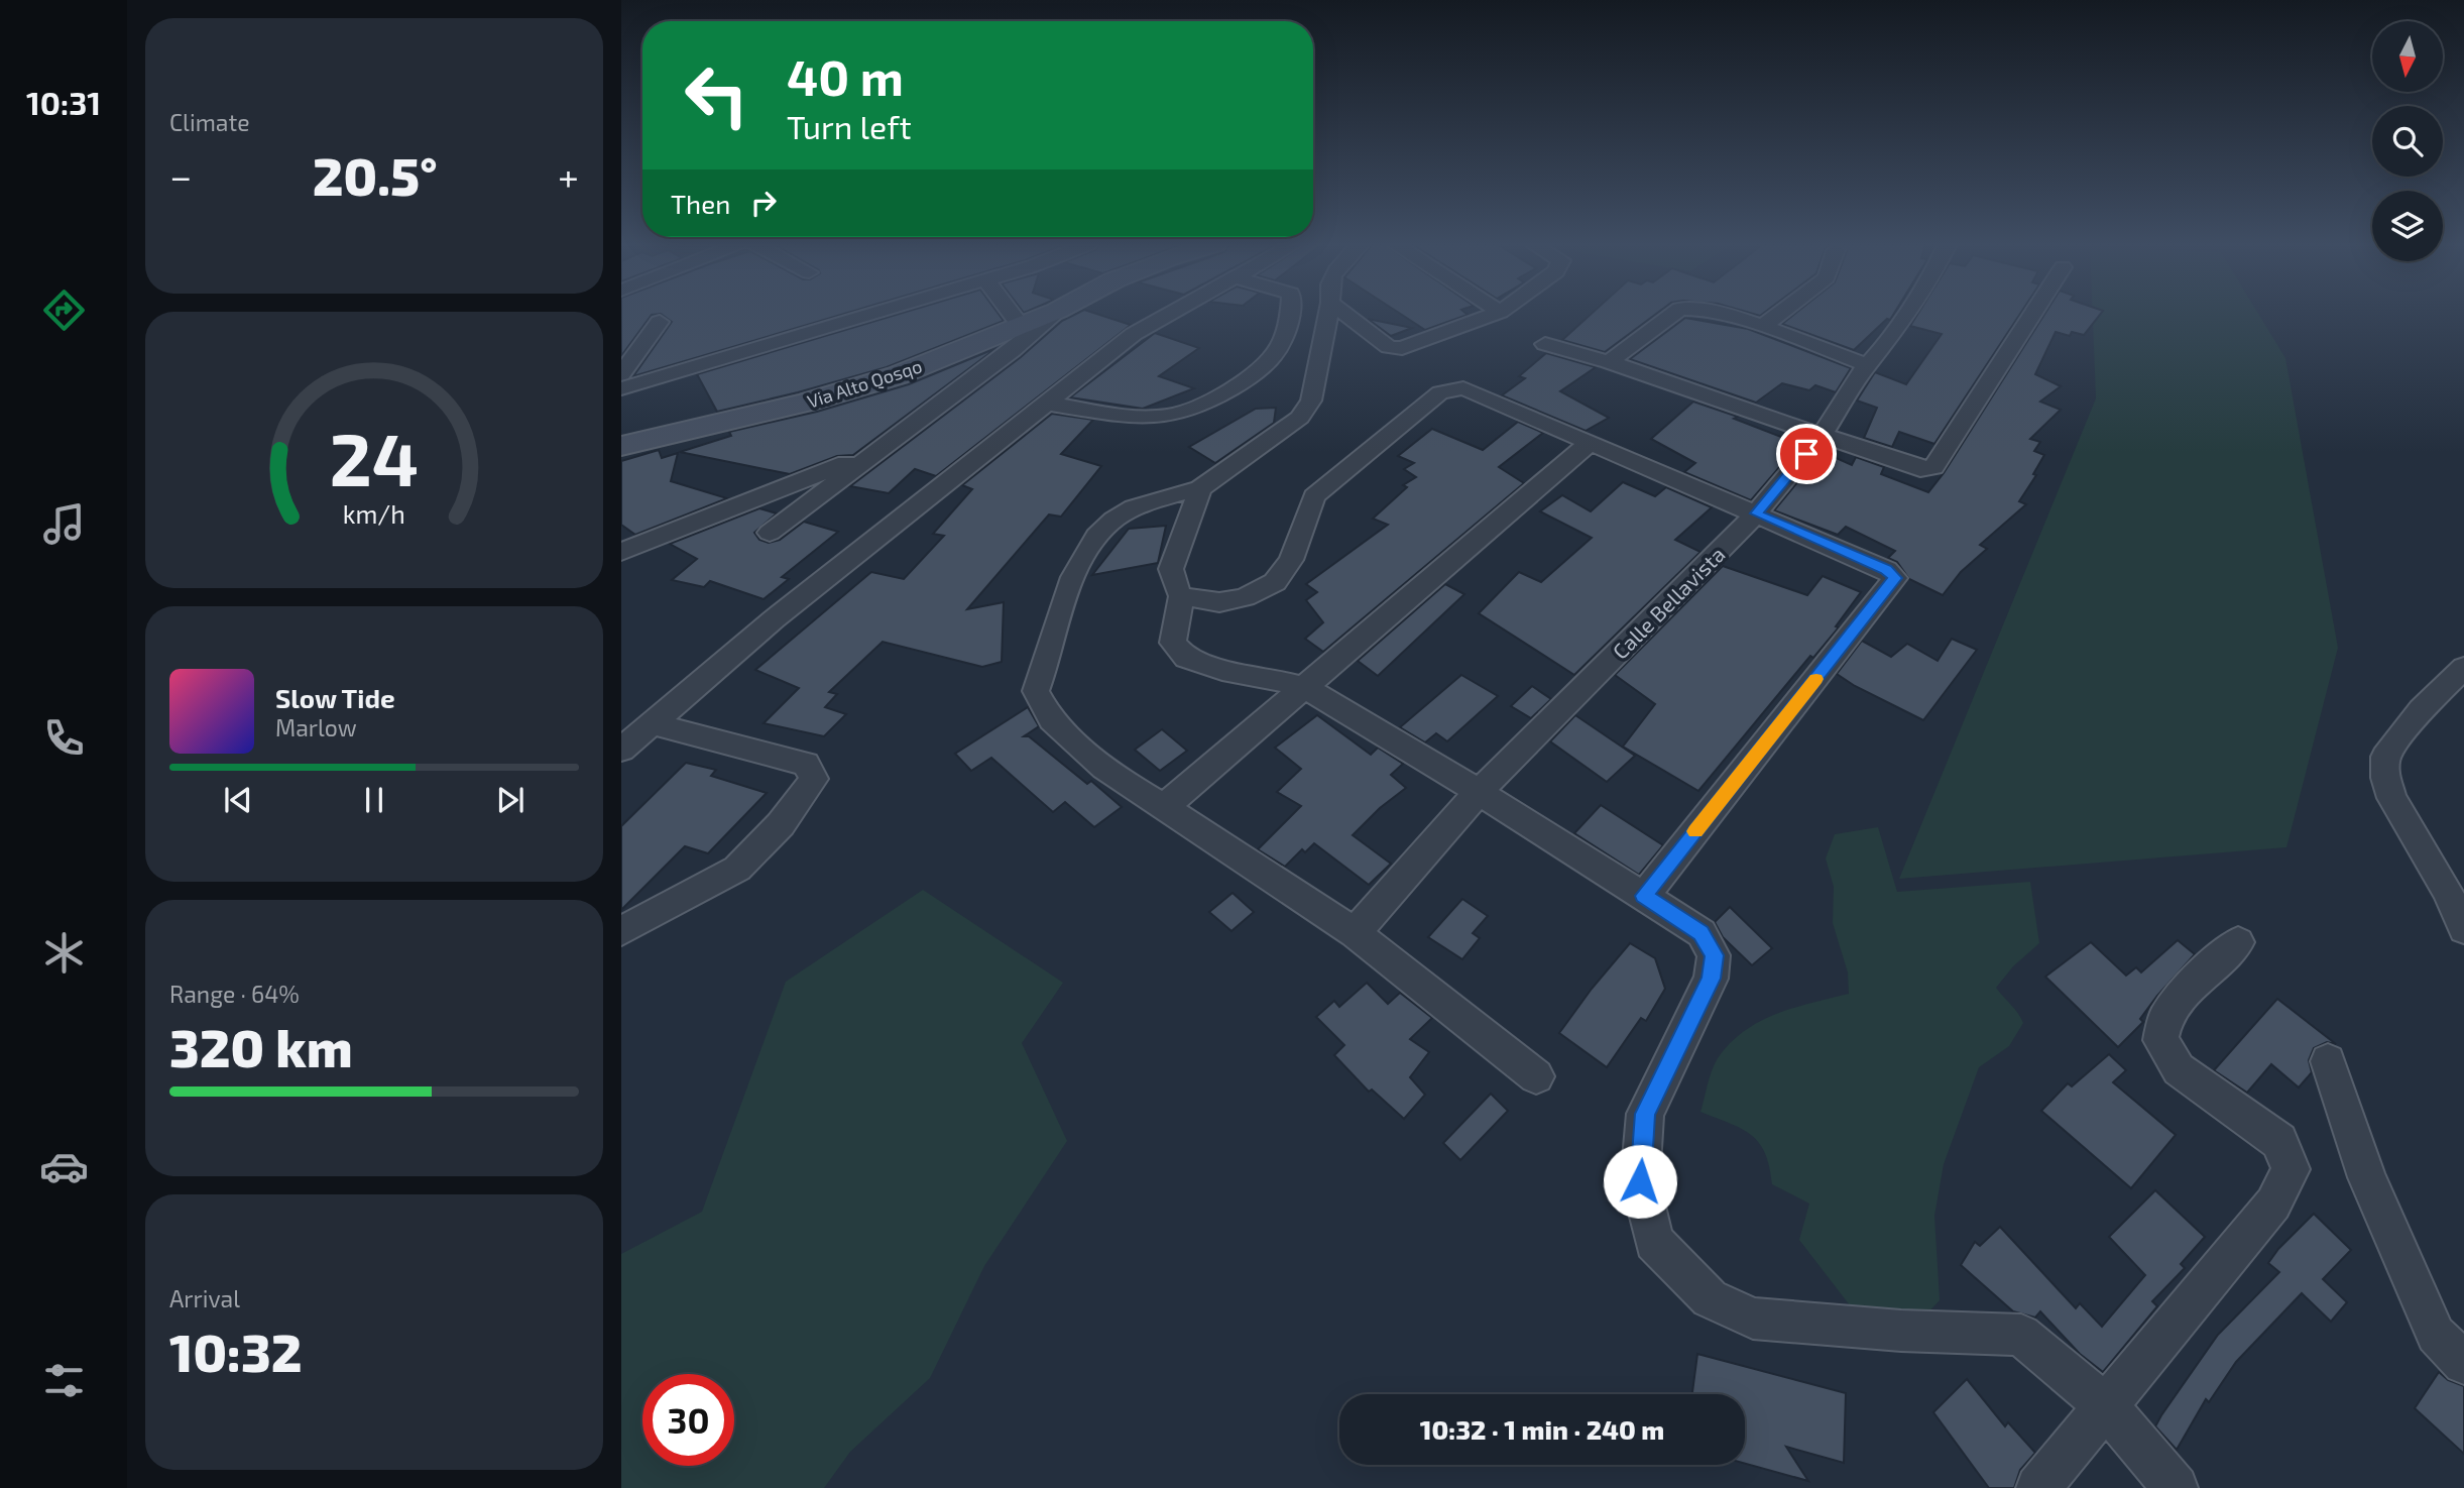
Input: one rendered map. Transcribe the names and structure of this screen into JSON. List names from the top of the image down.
{
  "streets": {
    "street": ["Via Alto Qosqo", "Calle Bellavista"]
  },
  "north": "bottom",
  "page": {
    "tabs": "10:31",
    "tile": [
      "Climate",
      ["Range · 64%", "320 km"],
      ["Arrival", "10:32"]
    ],
    "turn": ["40 m", "Turn left"],
    "heat": ["−", "20.5°", "+"],
    "then": "Then",
    "song": ["Slow Tide", "Marlow"],
    "limit": "30",
    "trip": "10:32 · 1 min · 240 m",
    "gauge": ["24", "km/h"]
  }
}
